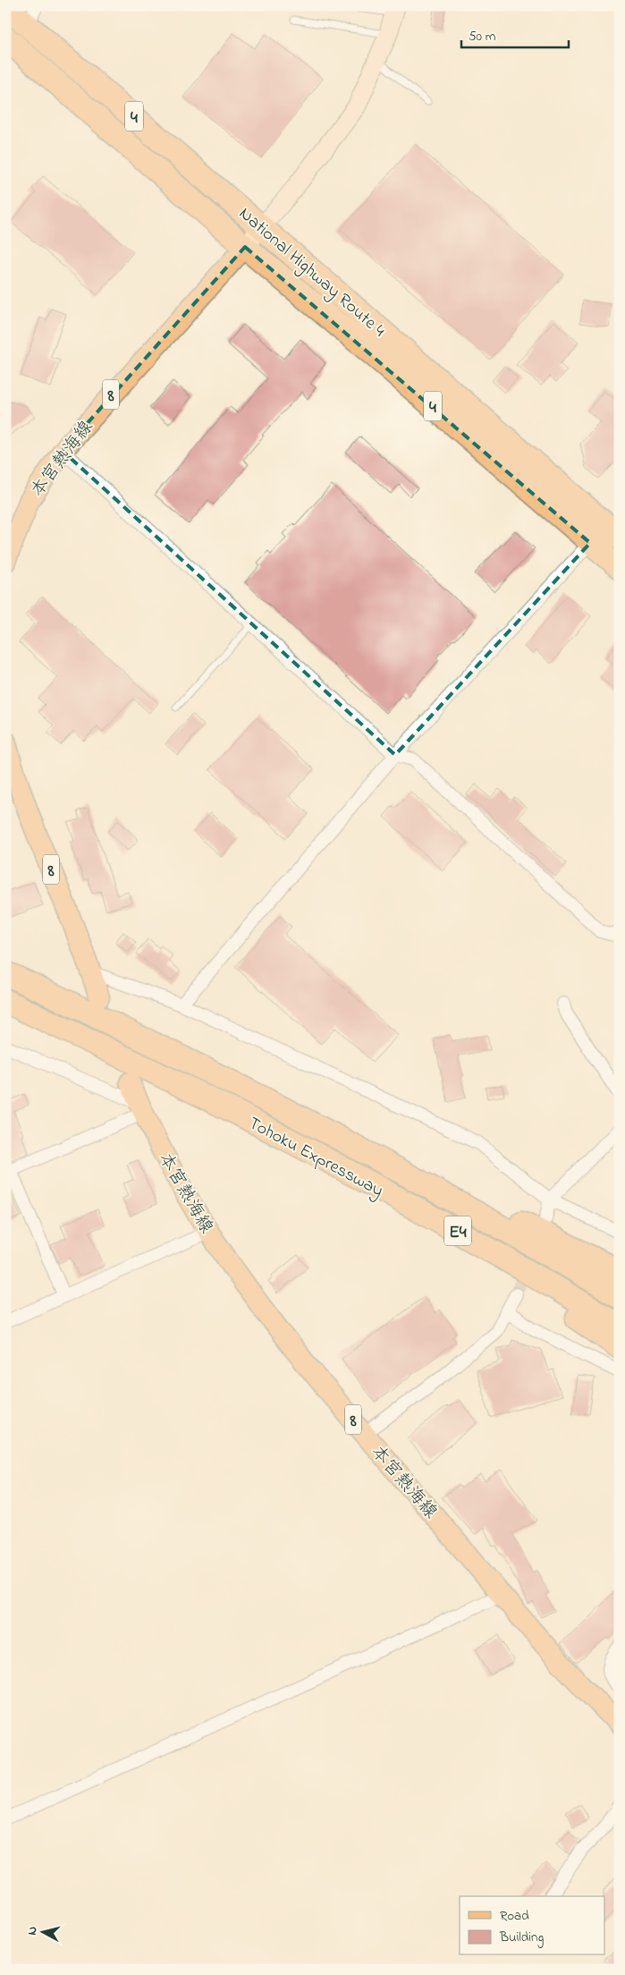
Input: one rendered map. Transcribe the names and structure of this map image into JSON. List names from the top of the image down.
{
  "streets": {
    "highway": [
      "4",
      "National Highway Route 4",
      "Tohoku Expressway",
      "E4"
    ],
    "main road": ["8", "本宮熱海線"]
  },
  "crossings": [
    ["National Highway Route 4", "本宮熱海線"]
  ],
  "legend": ["Road", "Building"],
  "scale_bar": "50 m",
  "north": "left"
}
